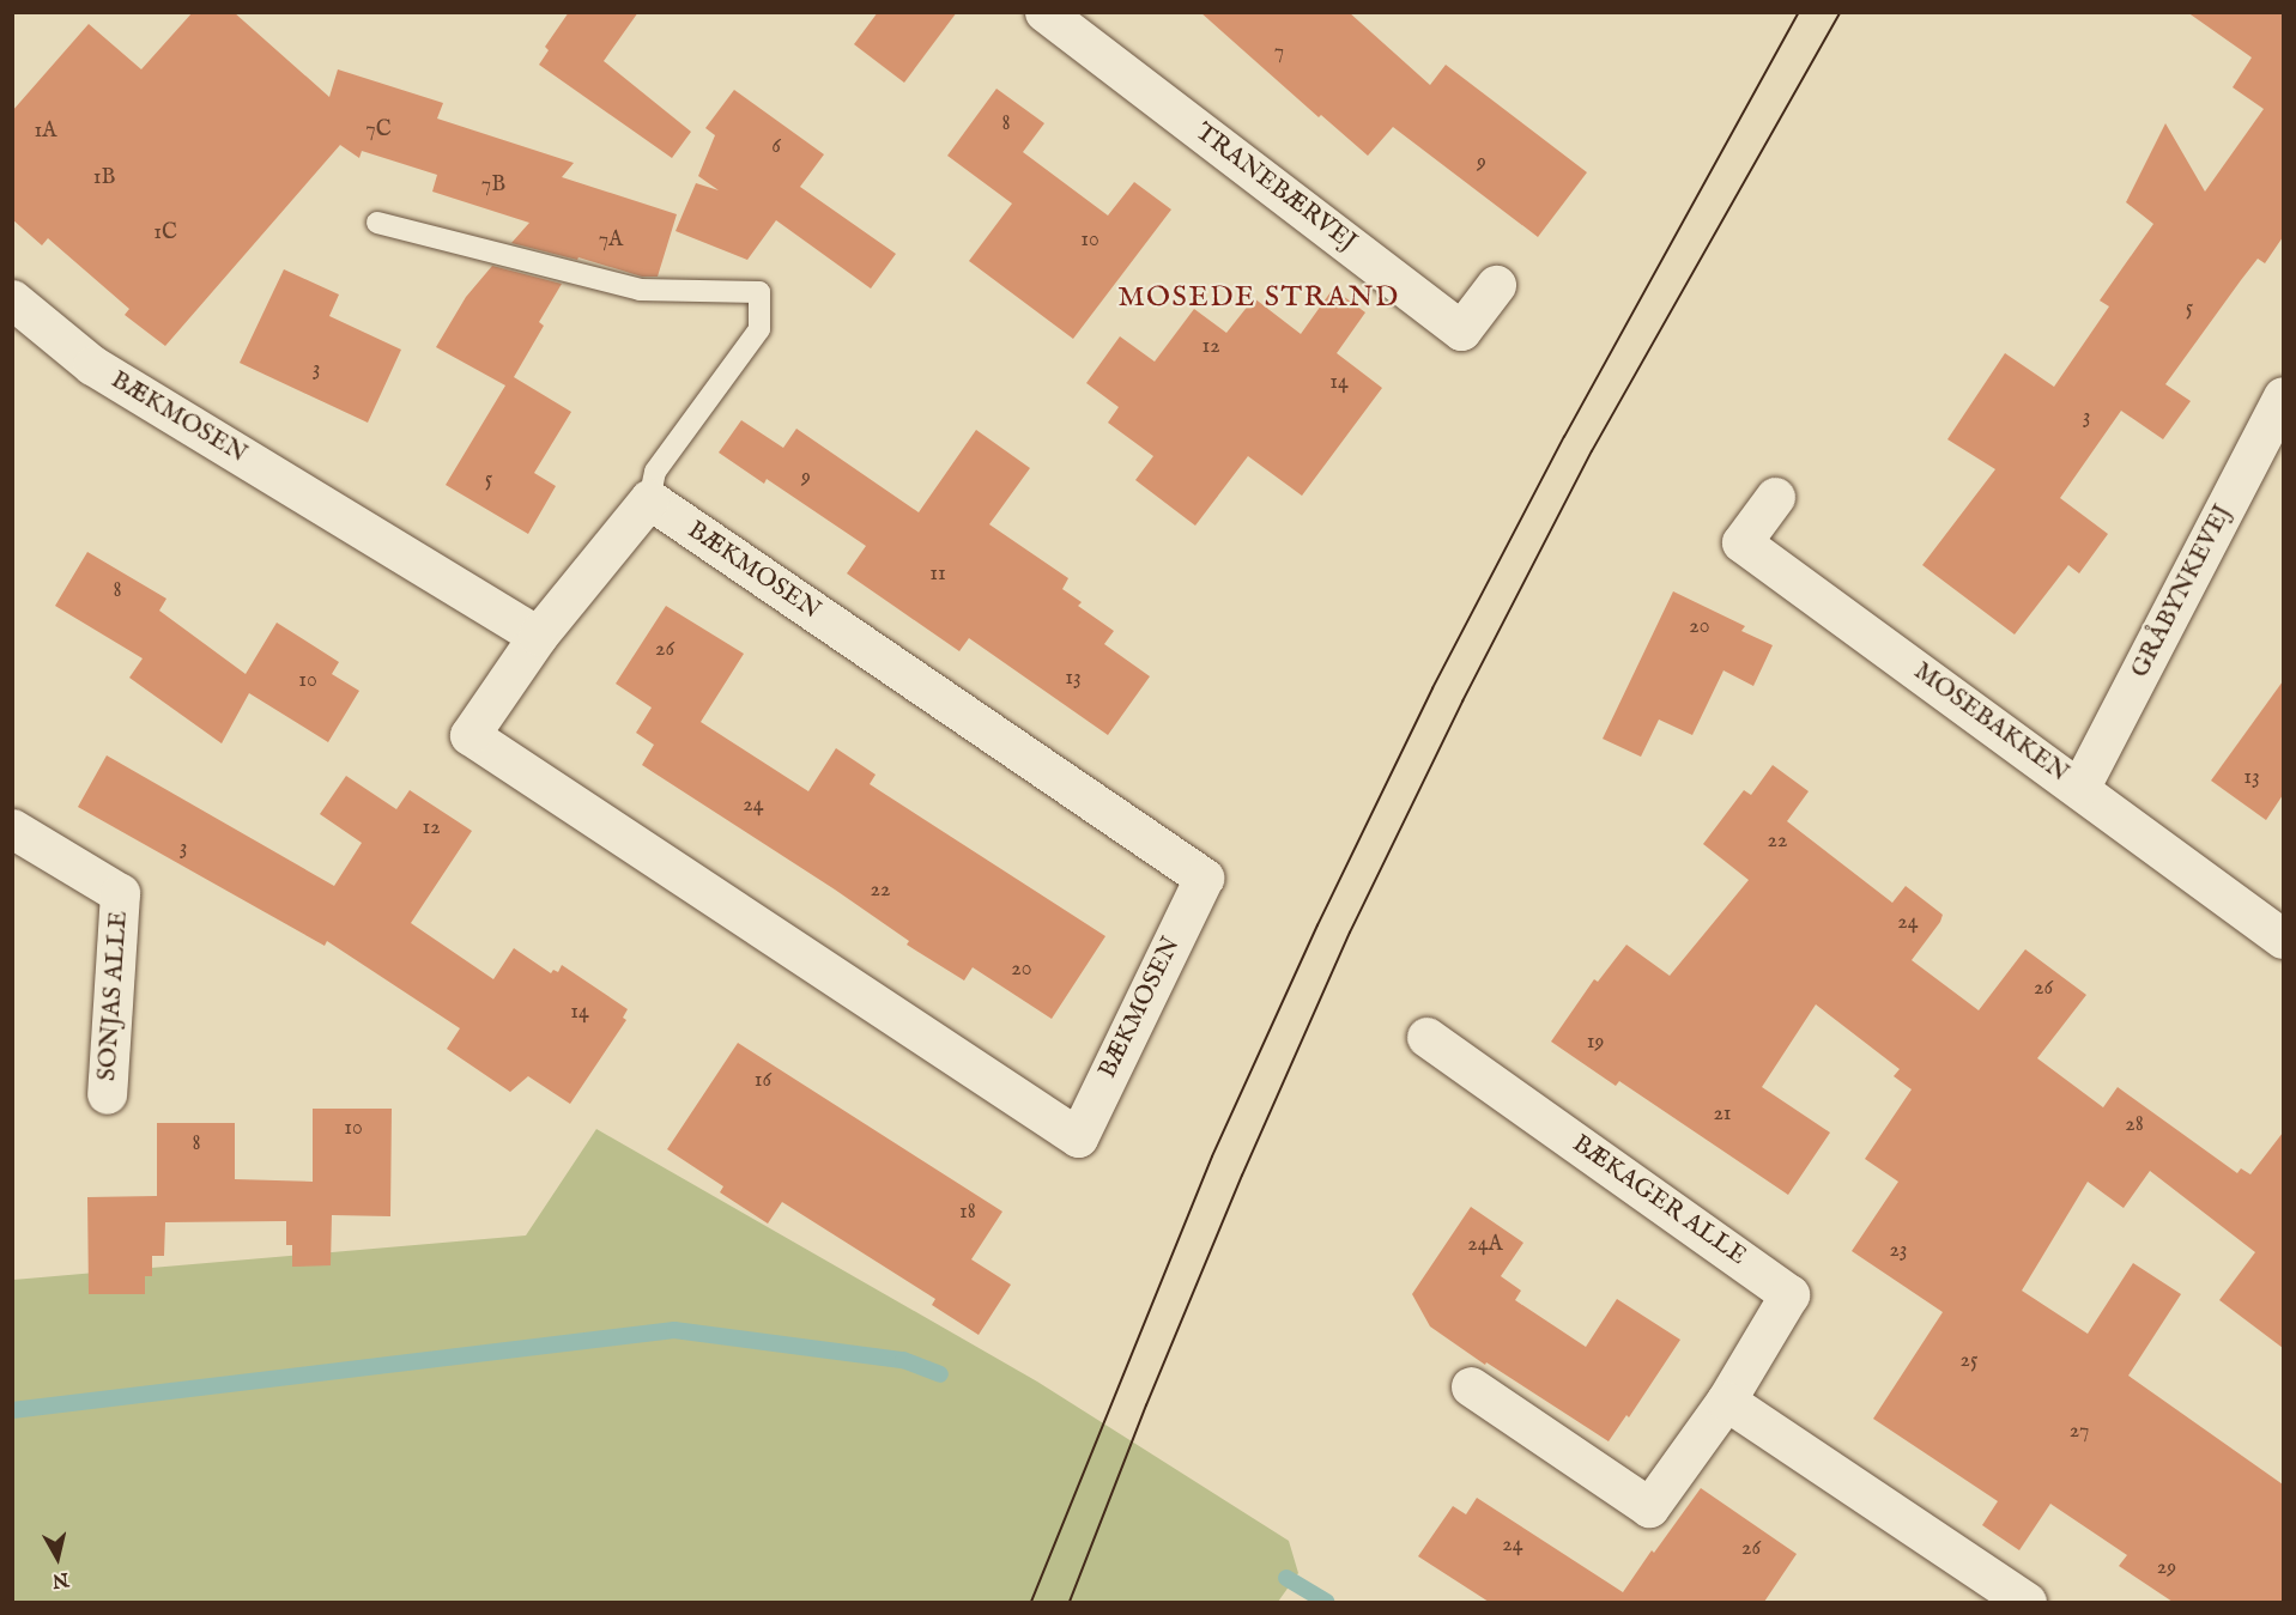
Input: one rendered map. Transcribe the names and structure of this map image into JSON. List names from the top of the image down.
{
  "streets": {
    "street": [
      "TRANEBÆRVEJ",
      "BÆKMOSEN",
      "GRÅBYNKEVEJ",
      "MOSEBAKKEN",
      "SONJAS ALLE",
      "BÆKAGER ALLE"
    ]
  },
  "crossings": [
    ["GRÅBYNKEVEJ", "MOSEBAKKEN"]
  ],
  "districts": ["MOSEDE STRAND"],
  "house_numbers": [
    "7",
    "8",
    "7C",
    "1A",
    "6",
    "9",
    "1B",
    "7B",
    "1C",
    "7A",
    "10",
    "5",
    "12",
    "3",
    "14",
    "3",
    "9",
    "5",
    "11",
    "8",
    "20",
    "26",
    "13",
    "10",
    "13",
    "24",
    "12",
    "22",
    "3",
    "22",
    "24",
    "20",
    "26",
    "14",
    "19",
    "16",
    "21",
    "28",
    "10",
    "8",
    "18",
    "24A",
    "23",
    "25",
    "27",
    "24",
    "26",
    "29"
  ],
  "north": "bottom"
}
